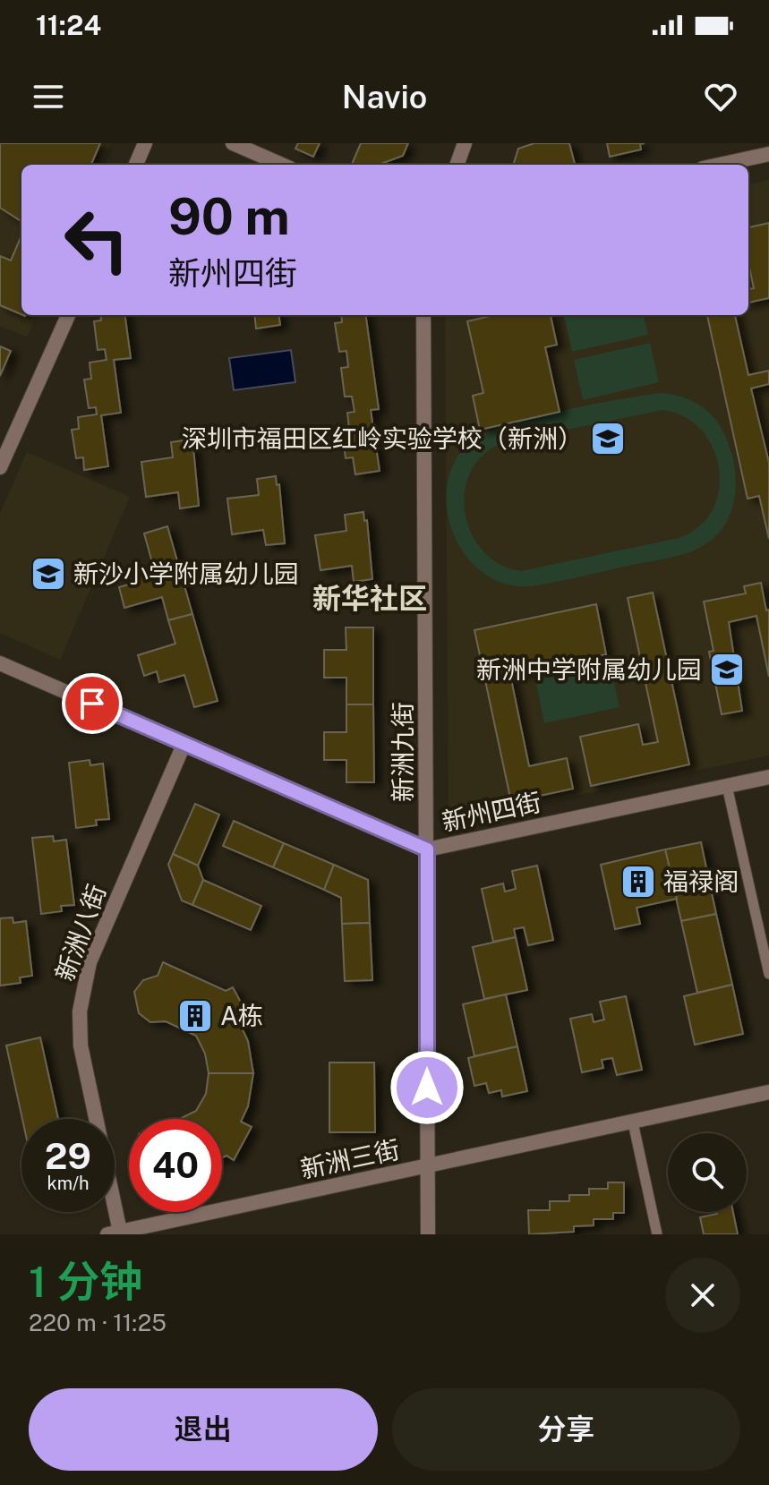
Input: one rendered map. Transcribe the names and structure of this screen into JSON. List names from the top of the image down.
{
  "streets": {
    "street": [
      "新洲九街",
      "新州四街",
      "新洲八街",
      "新洲三街"
    ]
  },
  "crossings": [
    ["新洲九街", "新州四街"],
    ["新洲九街", "新洲三街"],
    ["新州四街", "新洲八街"],
    ["新洲八街", "新洲三街"]
  ],
  "districts": ["新华社区"],
  "places": {
    "school or university": ["深圳市福田区红岭实验学校（新洲）", "新沙小学附属幼儿园", "新洲中学附属幼儿园"],
    "building": ["福禄阁", "A栋"]
  },
  "page": {
    "status": "11:24",
    "header": "Navio",
    "turn": ["90 m", "新州四街"],
    "speed": "29 km/h",
    "limit": "40",
    "heading": ["1 分钟", "220 m · 11:25"],
    "buttons": ["退出", "分享"]
  }
}
